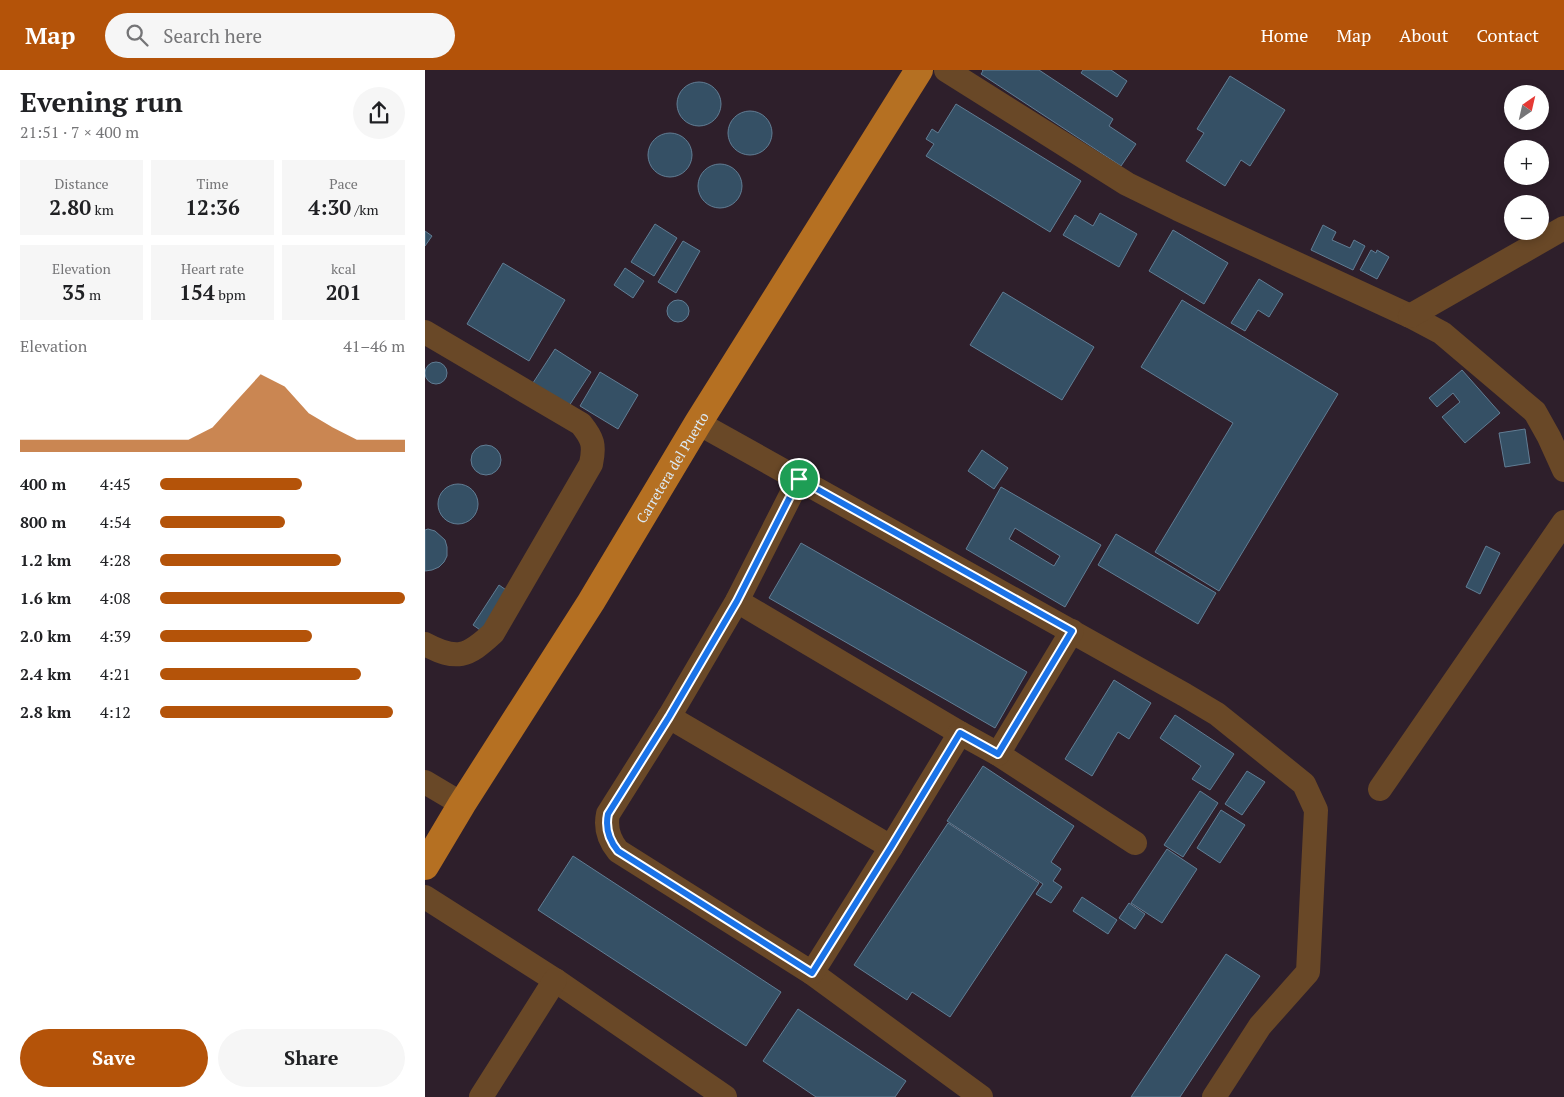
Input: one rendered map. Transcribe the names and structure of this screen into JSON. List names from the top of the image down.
{
  "streets": {
    "main road": ["Carretera del Puerto"]
  },
  "north": "top right",
  "page": {
    "header": "Map",
    "search": "Search here",
    "nav": [
      "Home",
      "Map",
      "About",
      "Contact"
    ],
    "heading": ["Evening run", "21:51 · 7 × 400 m"],
    "map_buttons": ["+", "−"],
    "stats": [
      ["Distance", "2.80 km"],
      ["Time", "12:36"],
      ["Pace", "4:30 /km"],
      ["Elevation", "35 m"],
      ["Heart rate", "154 bpm"],
      ["kcal", "201"]
    ],
    "chart": ["Elevation", "41–46 m"],
    "list": [
      {
        "name": "400 m",
        "note": "4:45"
      },
      {
        "name": "800 m",
        "note": "4:54"
      },
      {
        "name": "1.2 km",
        "note": "4:28"
      },
      {
        "name": "1.6 km",
        "note": "4:08"
      },
      {
        "name": "2.0 km",
        "note": "4:39"
      },
      {
        "name": "2.4 km",
        "note": "4:21"
      },
      {
        "name": "2.8 km",
        "note": "4:12"
      }
    ],
    "buttons": ["Save", "Share"]
  }
}
